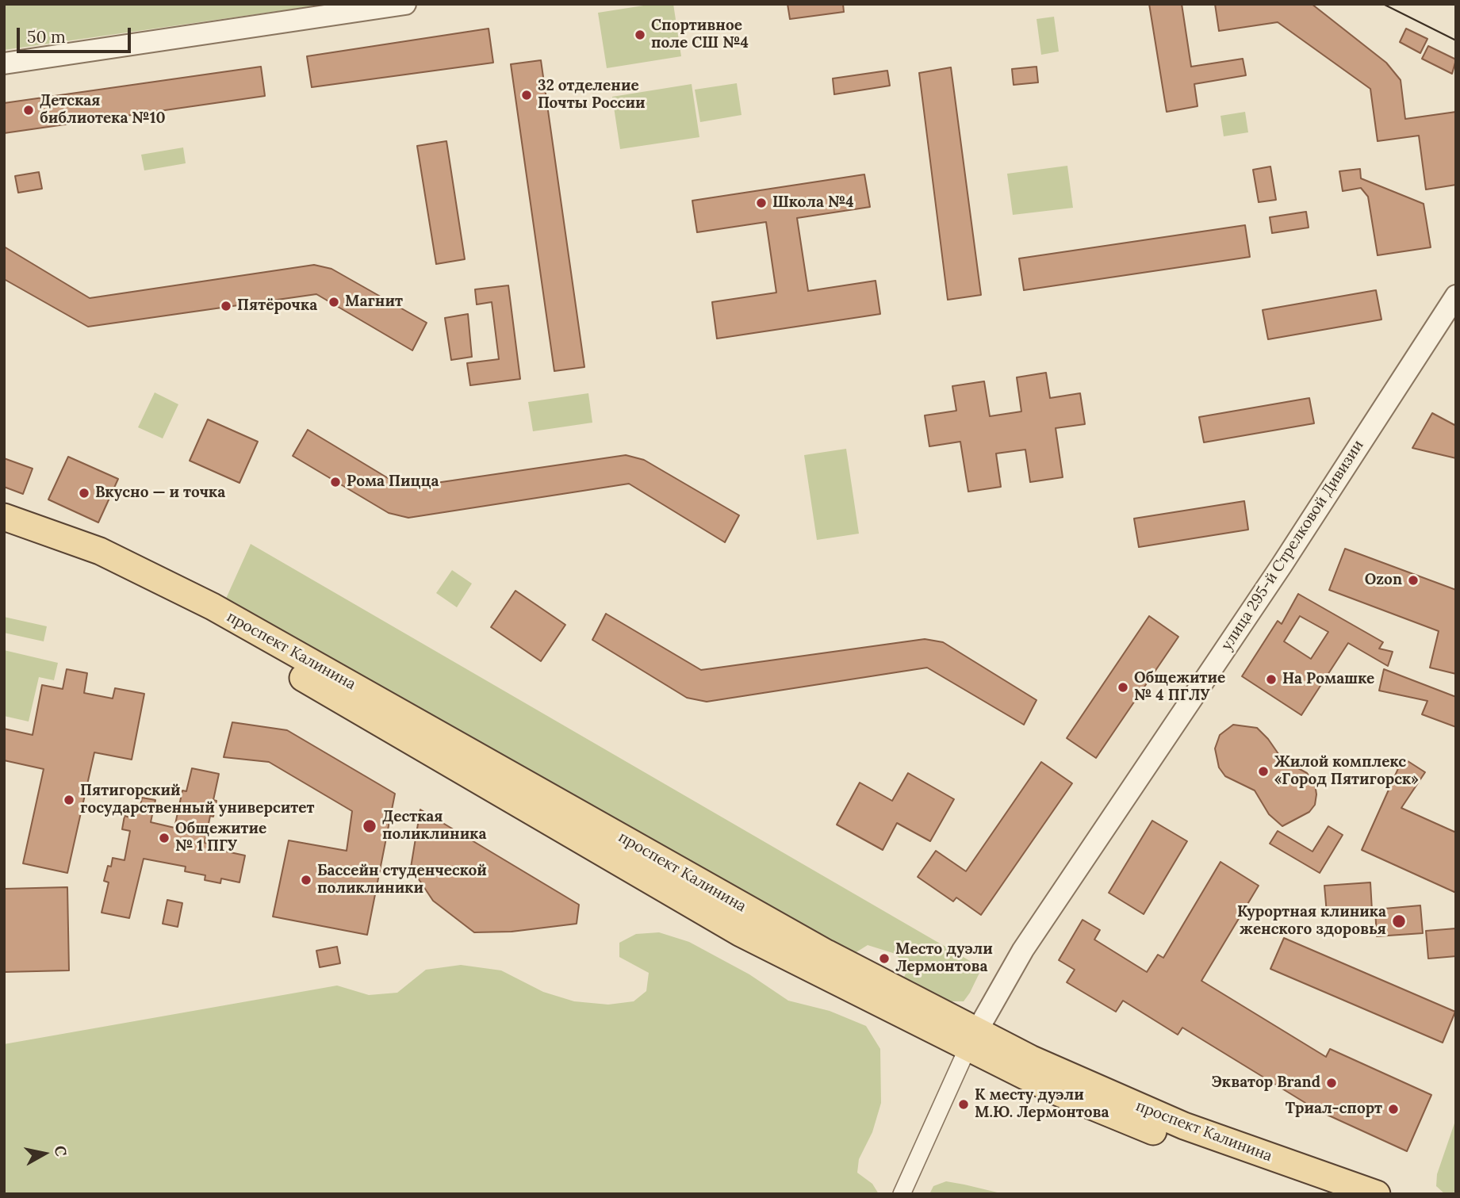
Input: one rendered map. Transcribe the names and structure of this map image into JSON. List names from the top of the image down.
{
  "streets": {
    "main road": ["проспект Калинина"],
    "street": ["улица 295-й Стрелковой Дивизии"]
  },
  "crossings": [
    ["улица 295-й Стрелковой Дивизии", "проспект Калинина"]
  ],
  "places": [
    "Спортивное поле СШ №4",
    "32 отделение Почты России",
    "Детская библиотека №10",
    "Школа №4",
    "Магнит",
    "Пятёрочка",
    "Рома Пицца",
    "Вкусно — и точка",
    "Ozon",
    "На Ромашке",
    "Общежитие № 4 ПГЛУ",
    "Жилой комплекс «Город Пятигорск»",
    "Пятигорский государственный университет",
    "Десткая поликлиника",
    "Общежитие № 1 ПГУ",
    "Бассейн студенческой поликлиники",
    "Курортная клиника женского здоровья",
    "Место дуэли Лермонтова",
    "Экватор Brand",
    "К месту дуэли М.Ю. Лермонтова",
    "Триал-спорт"
  ],
  "scale_bar": "50 m",
  "north": "right"
}
